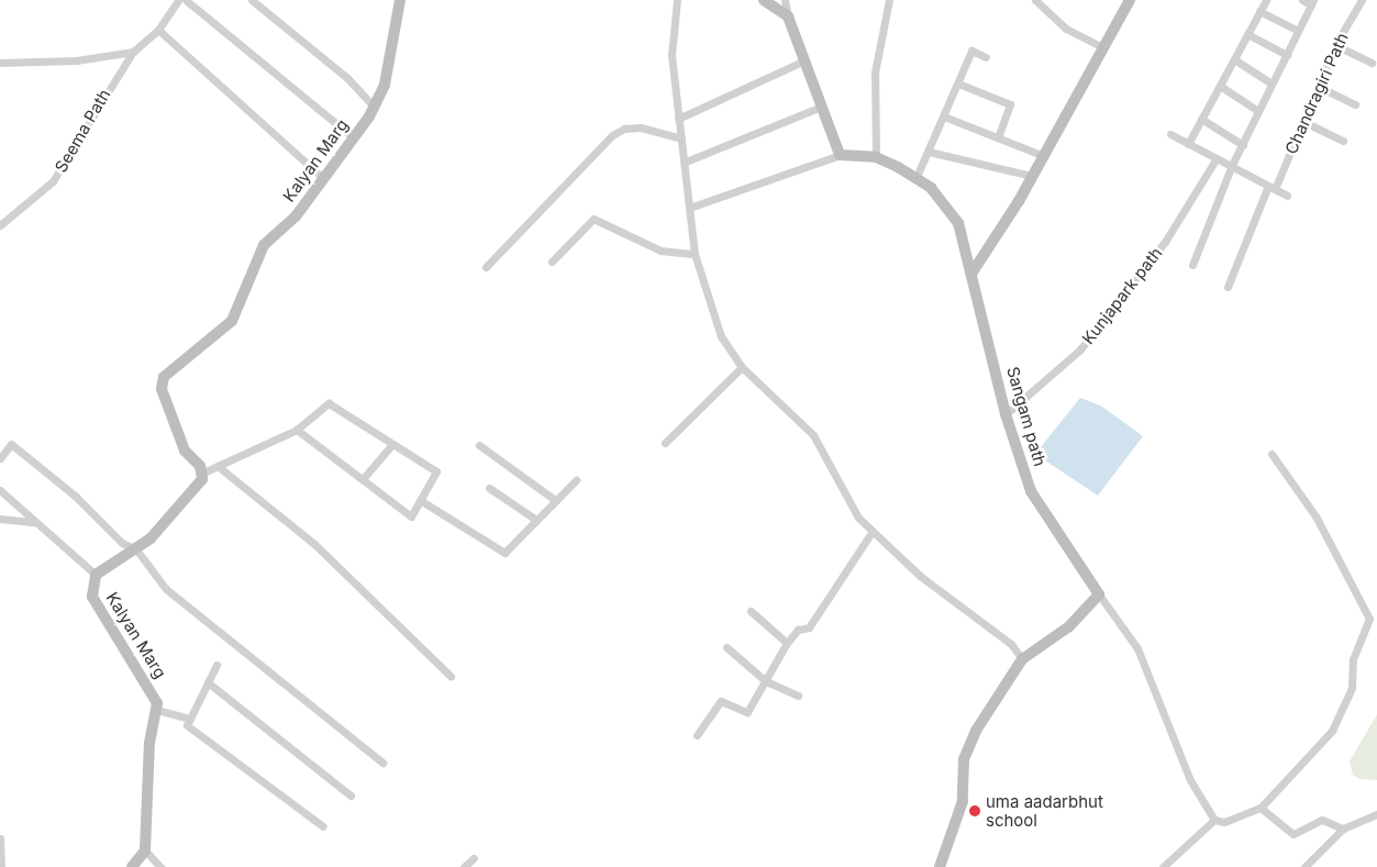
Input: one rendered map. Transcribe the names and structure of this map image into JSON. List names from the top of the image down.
{
  "streets": {
    "street": [
      "Chandragiri Path",
      "Seema Path",
      "Kalyan Marg",
      "Kunjapark path",
      "Sangam path"
    ]
  },
  "crossings": [
    ["Kunjapark path", "Sangam path"]
  ],
  "places": ["uma aadarbhut school"]
}
